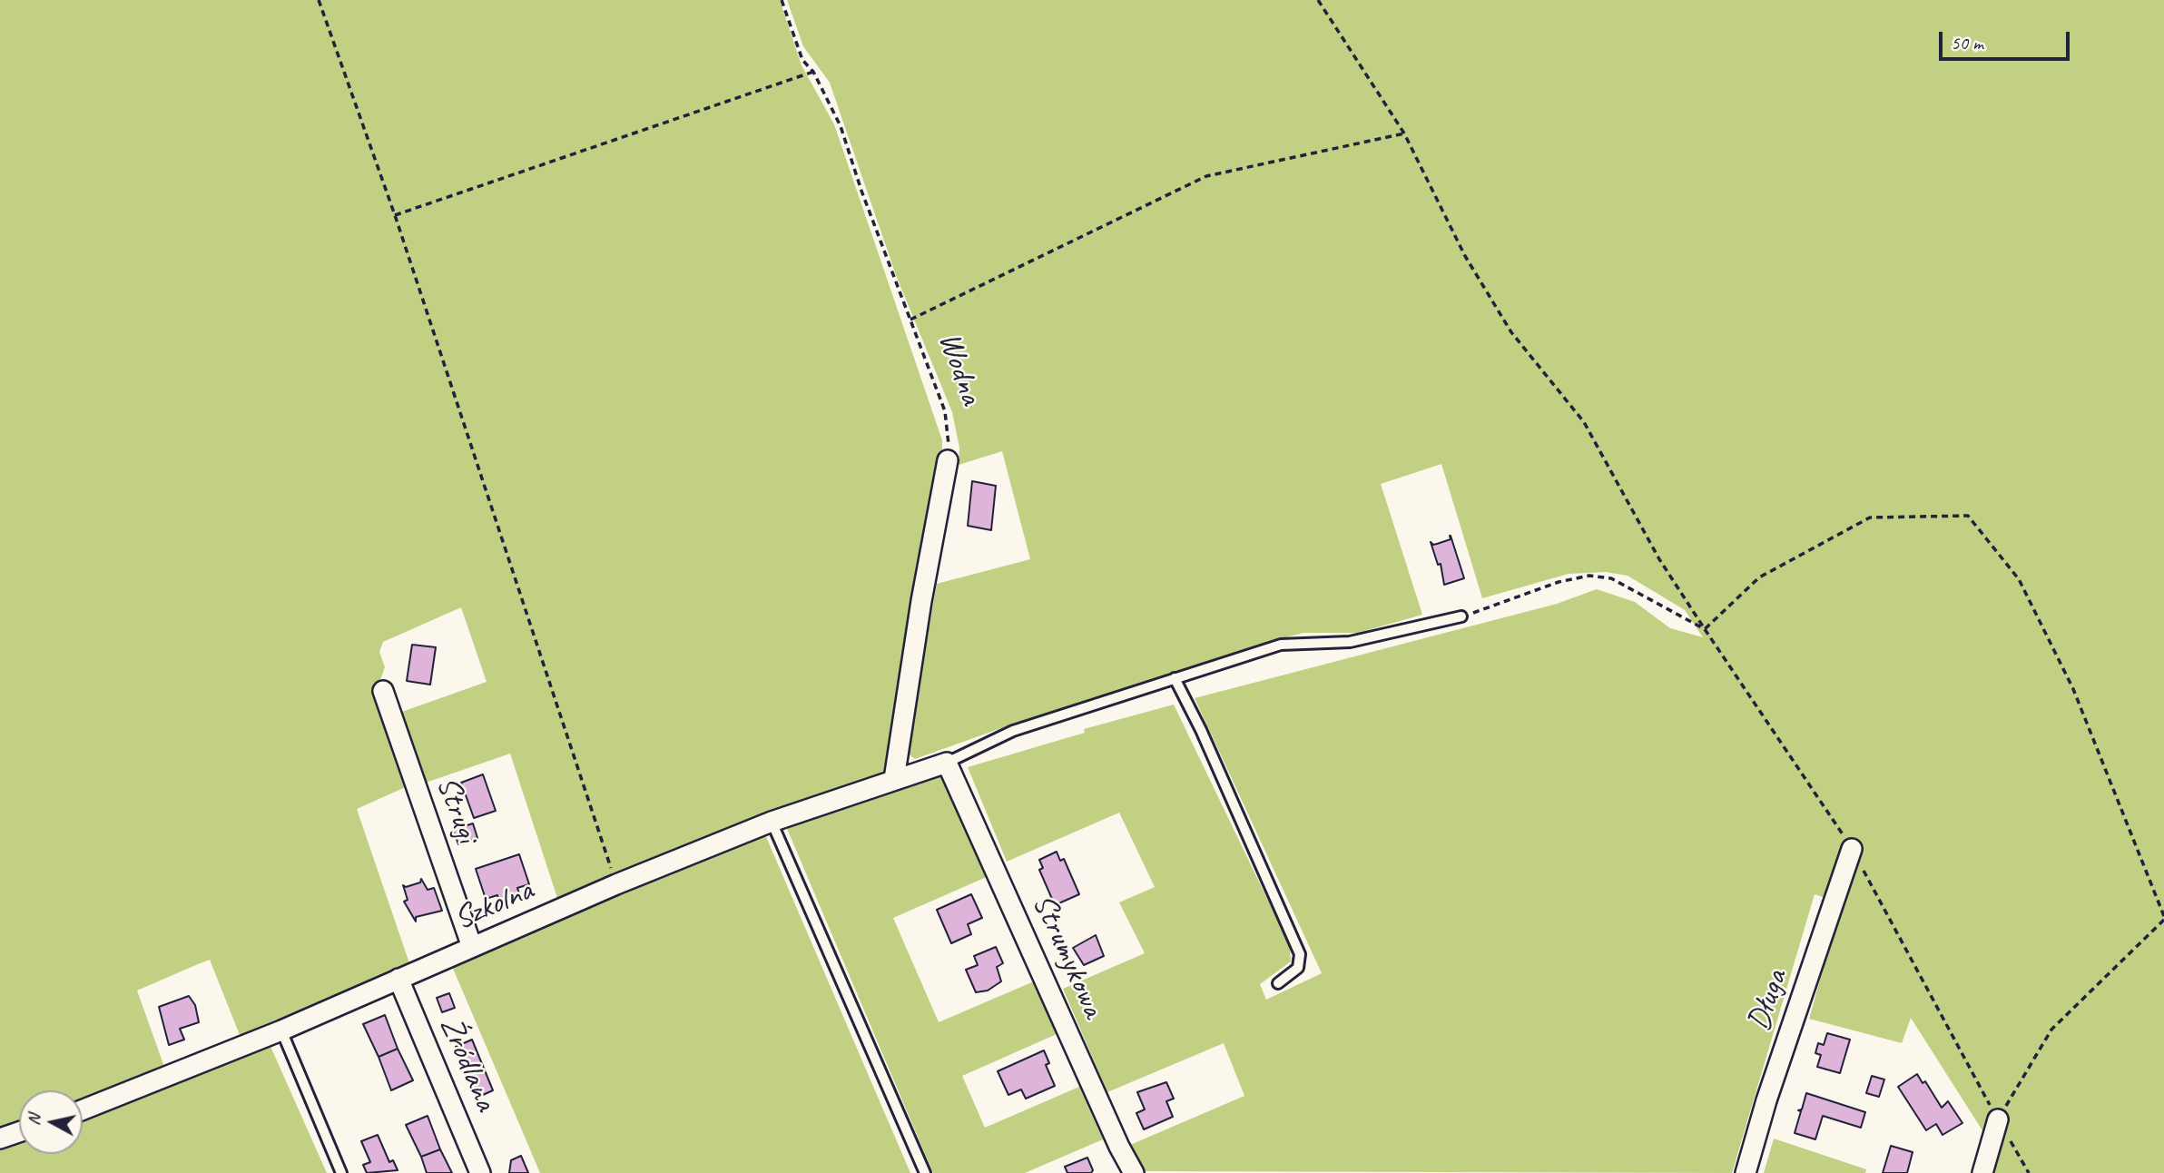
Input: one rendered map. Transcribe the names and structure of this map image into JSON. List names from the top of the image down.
{
  "streets": {
    "street": [
      "Strugi",
      "Szkolna",
      "Strumykowa",
      "Długa",
      "Źródlana"
    ],
    "path": ["Wodna"]
  },
  "crossings": [
    ["Strugi", "Szkolna"],
    ["Szkolna", "Strumykowa"],
    ["Szkolna", "Źródlana"]
  ],
  "scale_bar": "50 m",
  "north": "left"
}
